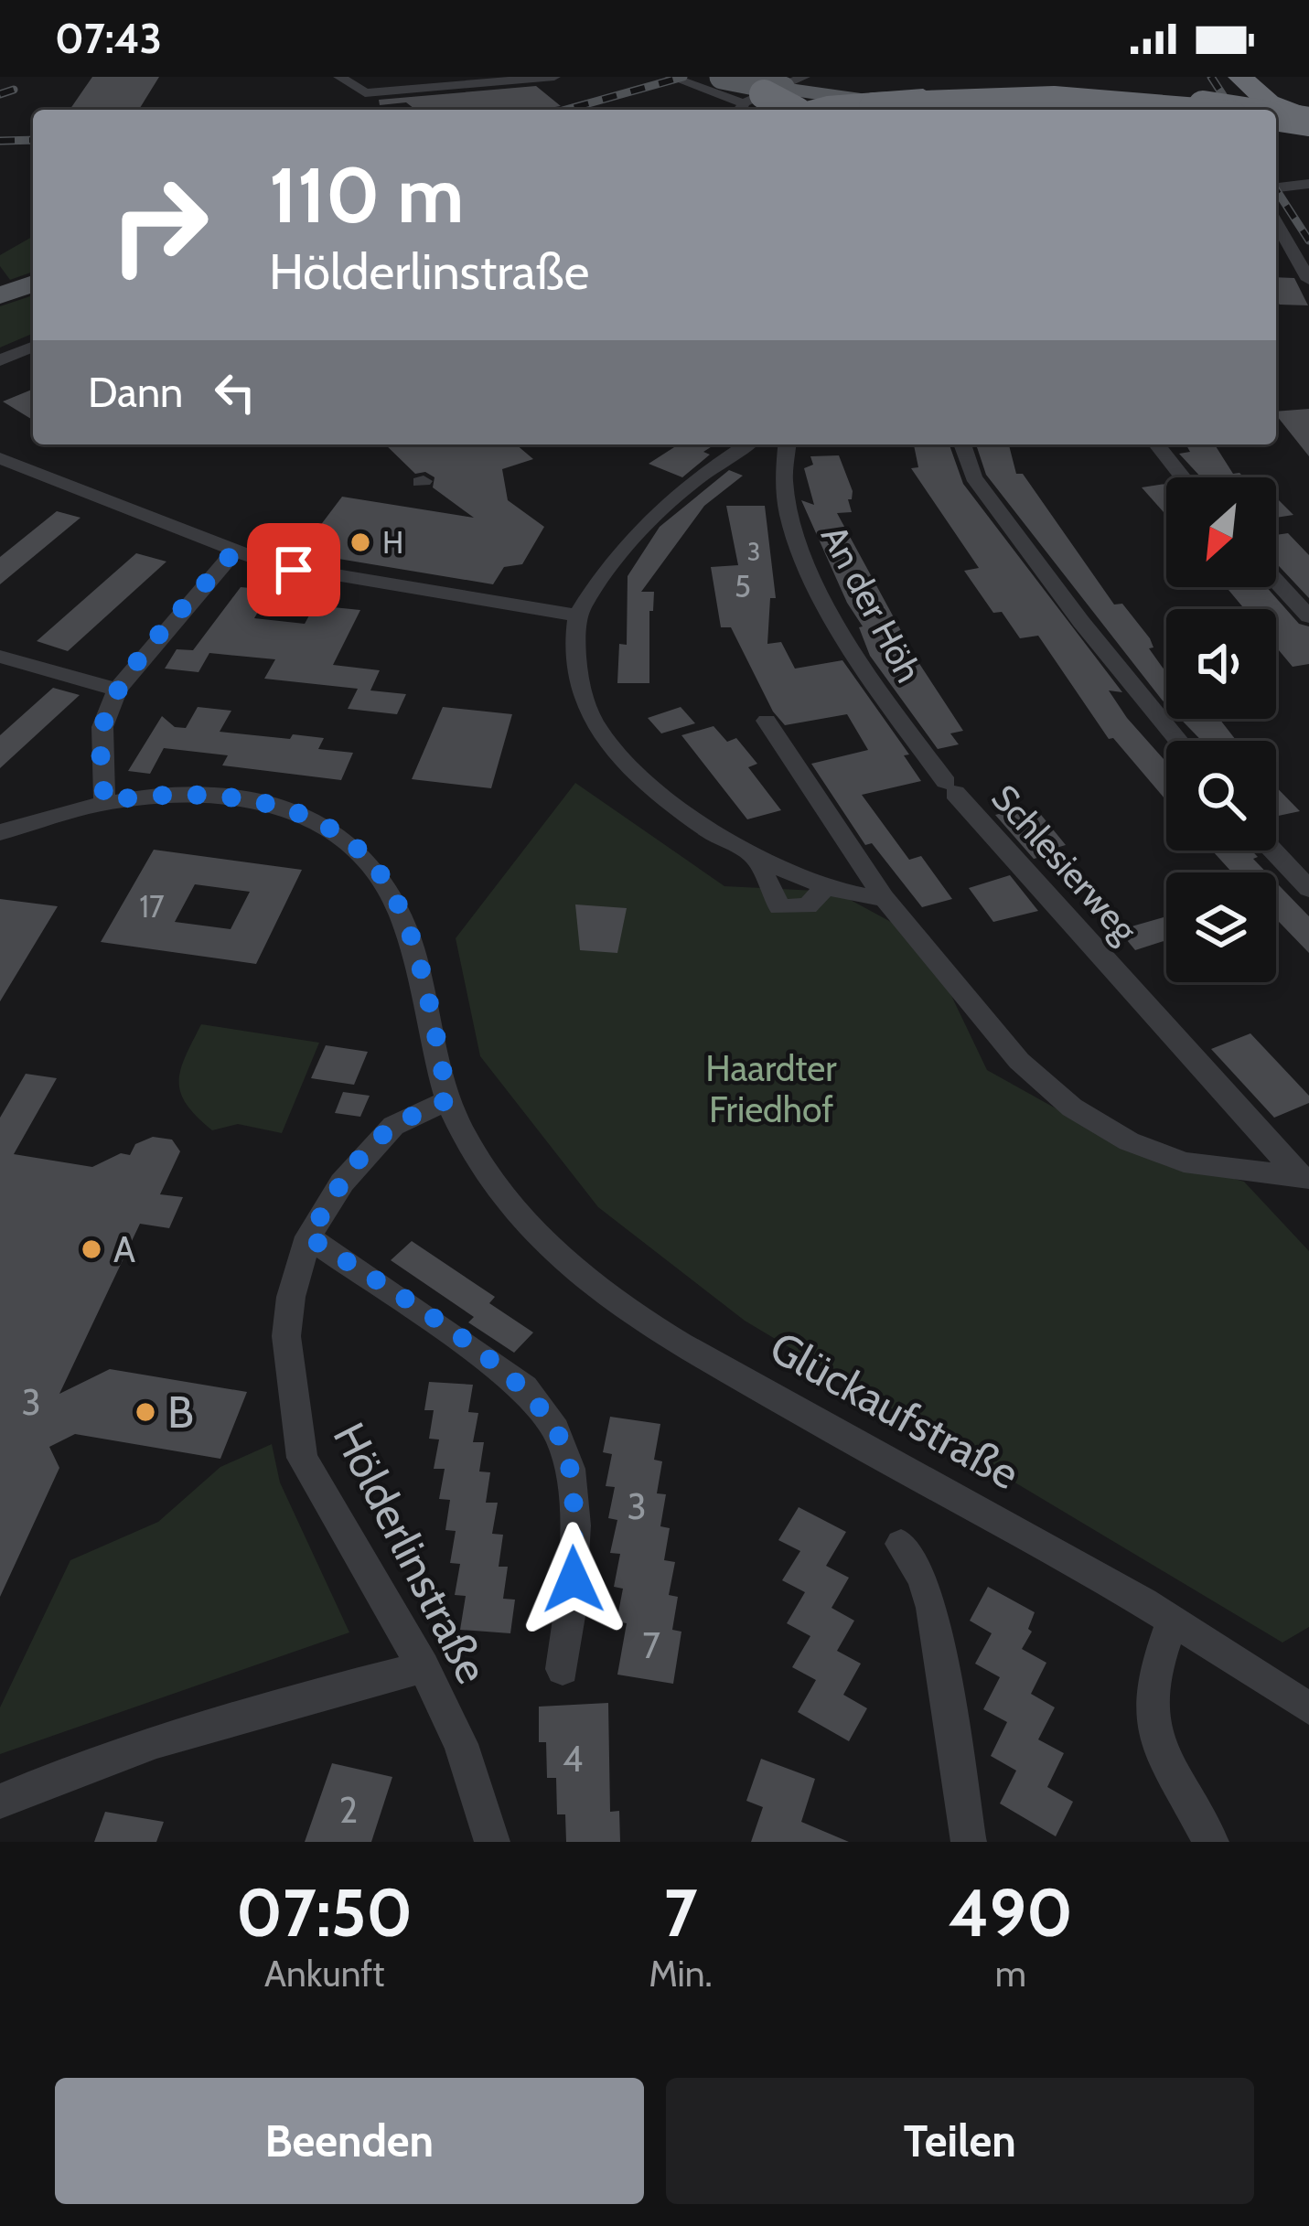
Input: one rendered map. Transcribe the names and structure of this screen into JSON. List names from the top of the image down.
{
  "streets": {
    "street": [
      "An der Höh",
      "Schlesierweg",
      "Glückaufstraße",
      "Hölderlinstraße"
    ]
  },
  "crossings": [
    ["An der Höh", "Schlesierweg"],
    ["Glückaufstraße", "Hölderlinstraße"]
  ],
  "parks": ["Haardter Friedhof"],
  "places": ["H", "A", "B"],
  "house_numbers": [
    "3",
    "5",
    "17",
    "3",
    "3",
    "7",
    "4",
    "2"
  ],
  "north": "bottom left",
  "page": {
    "status": "07:43",
    "turn": ["110 m", "Hölderlinstraße"],
    "then": "Dann",
    "eta": [
      "07:50",
      "Ankunft",
      "7",
      "Min.",
      "490",
      "m"
    ],
    "buttons": ["Beenden", "Teilen"]
  }
}
